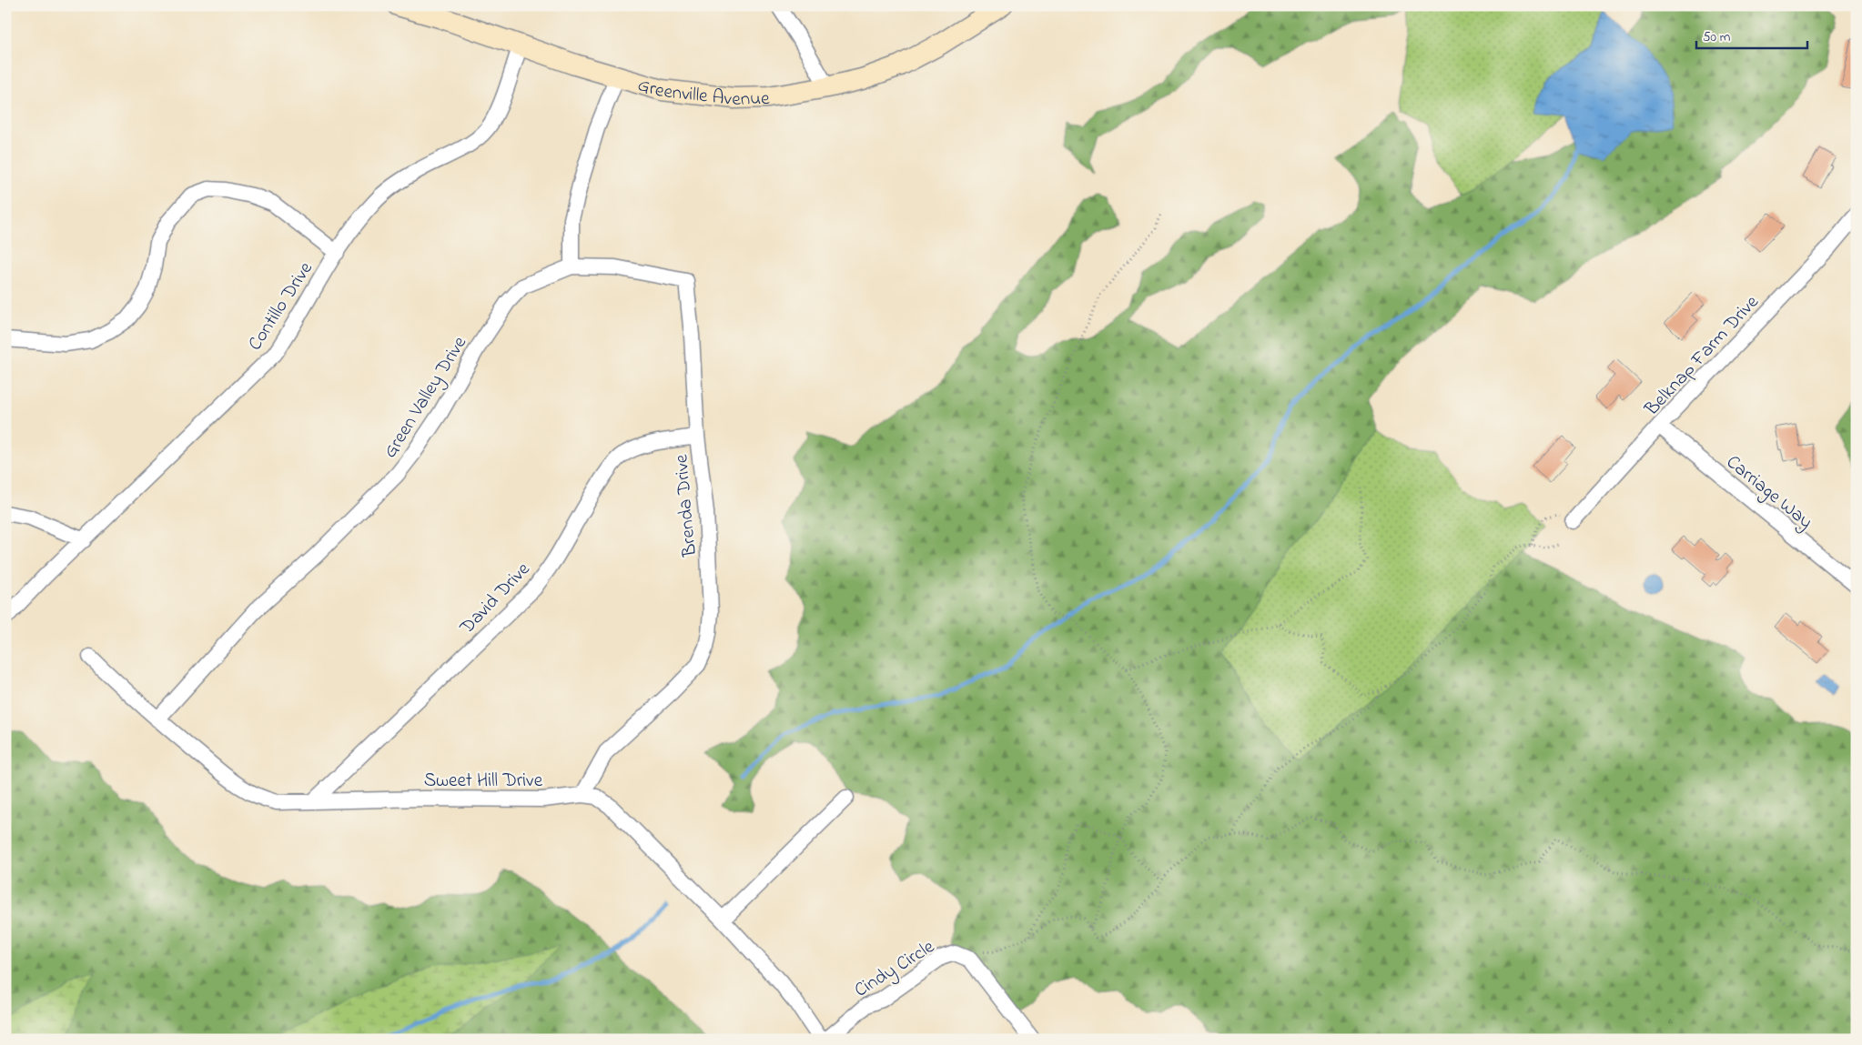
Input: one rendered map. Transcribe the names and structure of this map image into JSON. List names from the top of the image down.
{
  "streets": {
    "street": [
      "Greenville Avenue",
      "Contillo Drive",
      "Belknap Farm Drive",
      "Green Valley Drive",
      "Carriage Way",
      "Brenda Drive",
      "David Drive",
      "Sweet Hill Drive",
      "Cindy Circle"
    ]
  },
  "crossings": [
    ["Greenville Avenue", "Contillo Drive"],
    ["Belknap Farm Drive", "Carriage Way"],
    ["Green Valley Drive", "Brenda Drive"],
    ["Green Valley Drive", "Sweet Hill Drive"],
    ["Brenda Drive", "David Drive"],
    ["Brenda Drive", "Sweet Hill Drive"],
    ["David Drive", "Sweet Hill Drive"]
  ],
  "scale_bar": "50 m"
}
